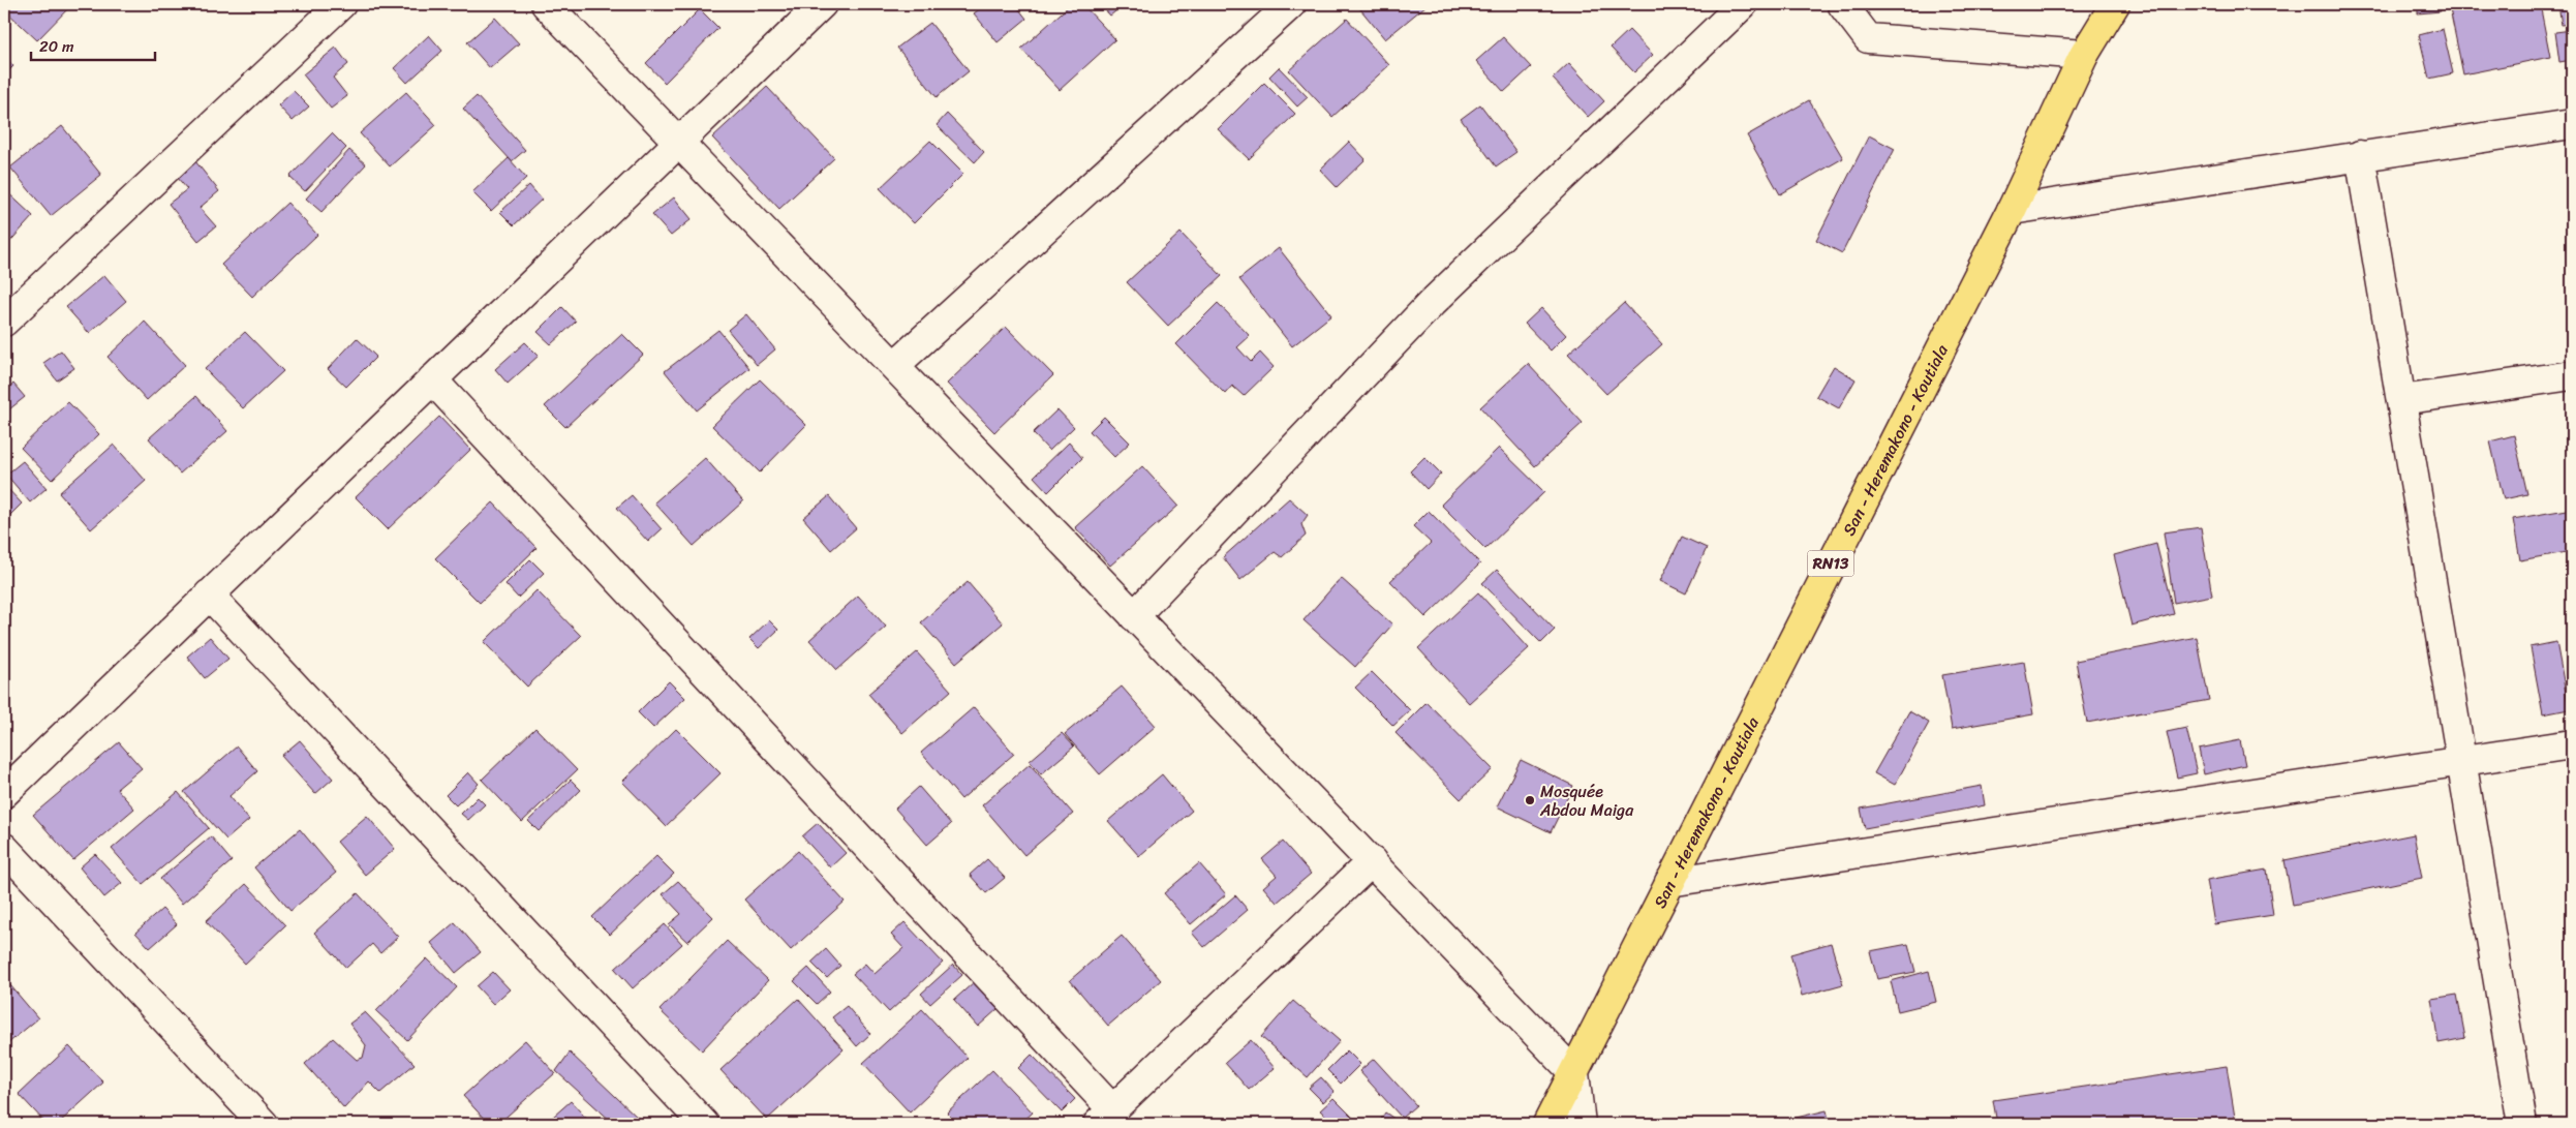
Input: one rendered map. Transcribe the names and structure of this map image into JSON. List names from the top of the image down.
{
  "streets": {
    "main road": ["San - Heremakono - Koutiala", "RN13"]
  },
  "places": ["Mosquée Abdou Maiga"],
  "scale_bar": "20 m"
}
